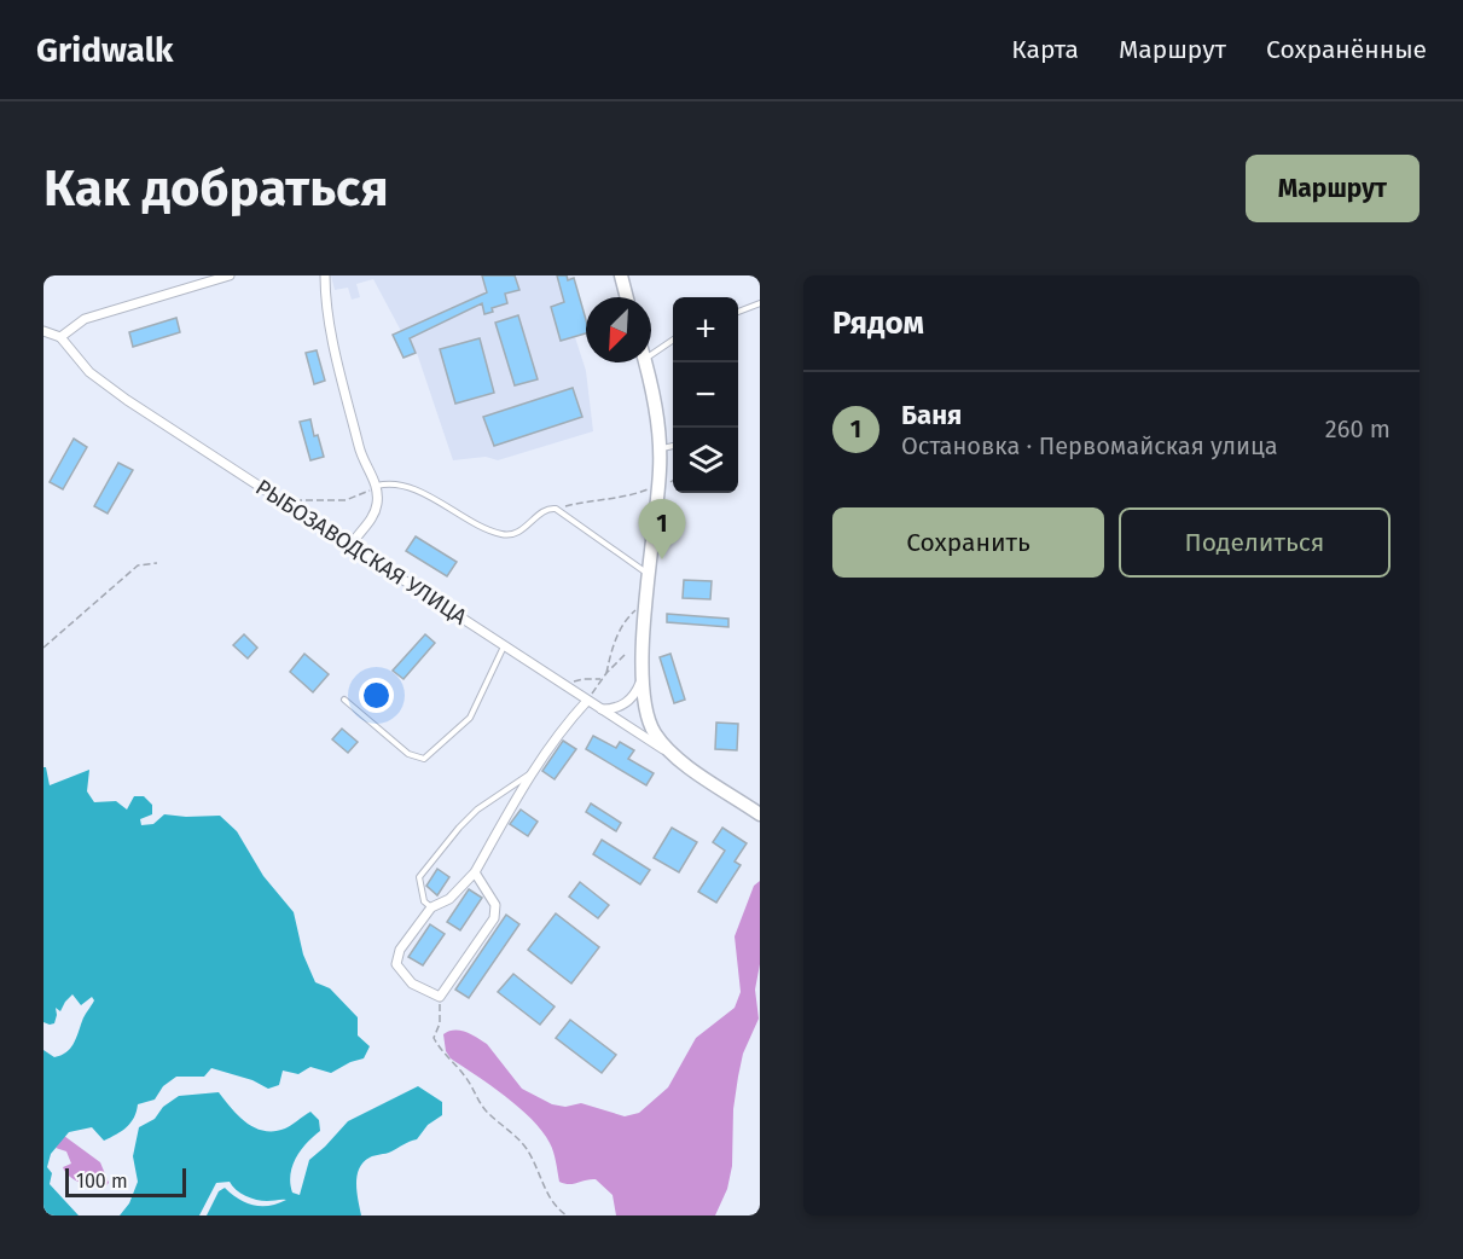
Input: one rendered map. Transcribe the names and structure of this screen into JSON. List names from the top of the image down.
{
  "streets": {
    "street": ["РЫБОЗАВОДСКАЯ УЛИЦА"]
  },
  "scale_bar": "100 m",
  "north": "bottom left",
  "page": {
    "header": "Gridwalk",
    "nav": ["Карта", "Маршрут", "Сохранённые"],
    "buttons": [
      "Маршрут",
      ["Сохранить", "Поделиться"]
    ],
    "title": "Как добраться",
    "heading": "Рядом",
    "map_buttons": ["+", "−"],
    "list": [
      {
        "mark": "1",
        "name": "Баня",
        "note": "Остановка · Первомайская улица",
        "value": "260 m"
      }
    ],
    "pins": "1",
    "scale": "100 m"
  }
}
